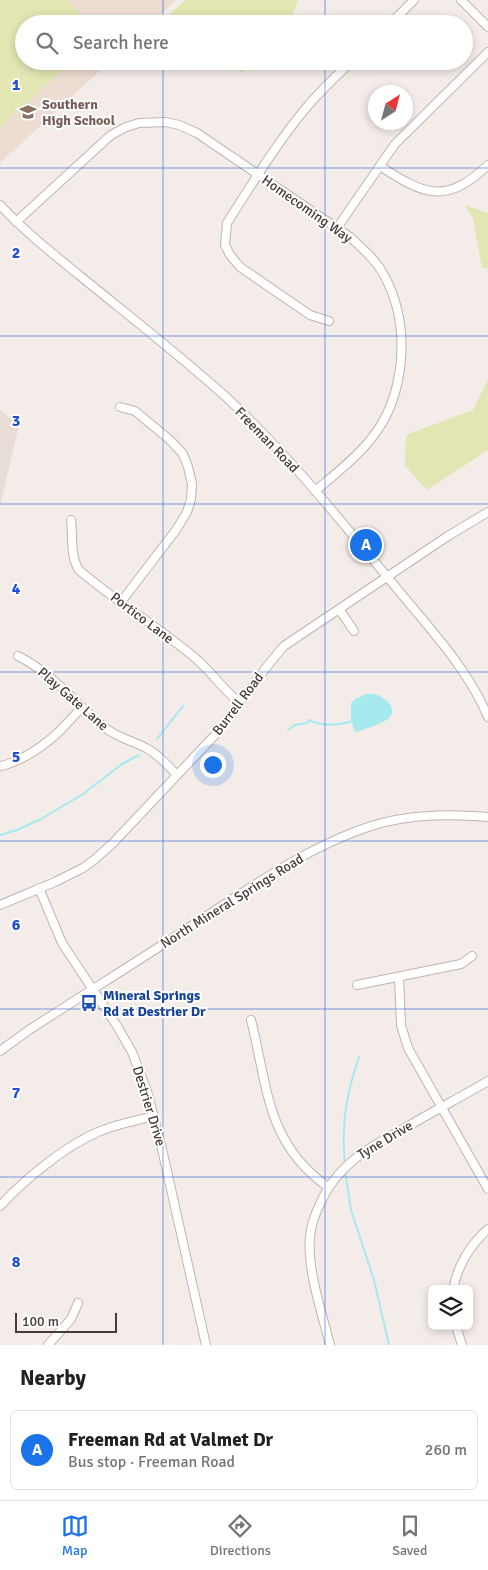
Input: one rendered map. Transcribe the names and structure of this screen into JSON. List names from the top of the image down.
{
  "streets": {
    "street": [
      "Homecoming Way",
      "Freeman Road",
      "Portico Lane",
      "Play Gate Lane",
      "Burrell Road",
      "North Mineral Springs Road",
      "Destrier Drive",
      "Tyne Drive"
    ]
  },
  "crossings": [
    ["Homecoming Way", "Freeman Road"],
    ["Freeman Road", "Burrell Road"],
    ["Portico Lane", "Burrell Road"],
    ["Play Gate Lane", "Burrell Road"],
    ["Burrell Road", "Destrier Drive"],
    ["North Mineral Springs Road", "Destrier Drive"]
  ],
  "places": {
    "school or university": ["Southern High School"],
    "bus stop": ["Mineral Springs Rd at Destrier Dr"]
  },
  "scale_bar": "100 m",
  "north": "top right",
  "page": {
    "search": "Search here",
    "pins": "A",
    "scale": "100 m",
    "heading": "Nearby",
    "list": [
      {
        "mark": "A",
        "name": "Freeman Rd at Valmet Dr",
        "note": "Bus stop · Freeman Road",
        "value": "260 m"
      }
    ],
    "nav": ["Map", "Directions", "Saved"]
  },
  "grid": {
    "rows": [
      "1",
      "2",
      "3",
      "4",
      "5",
      "6",
      "7",
      "8"
    ]
  }
}
